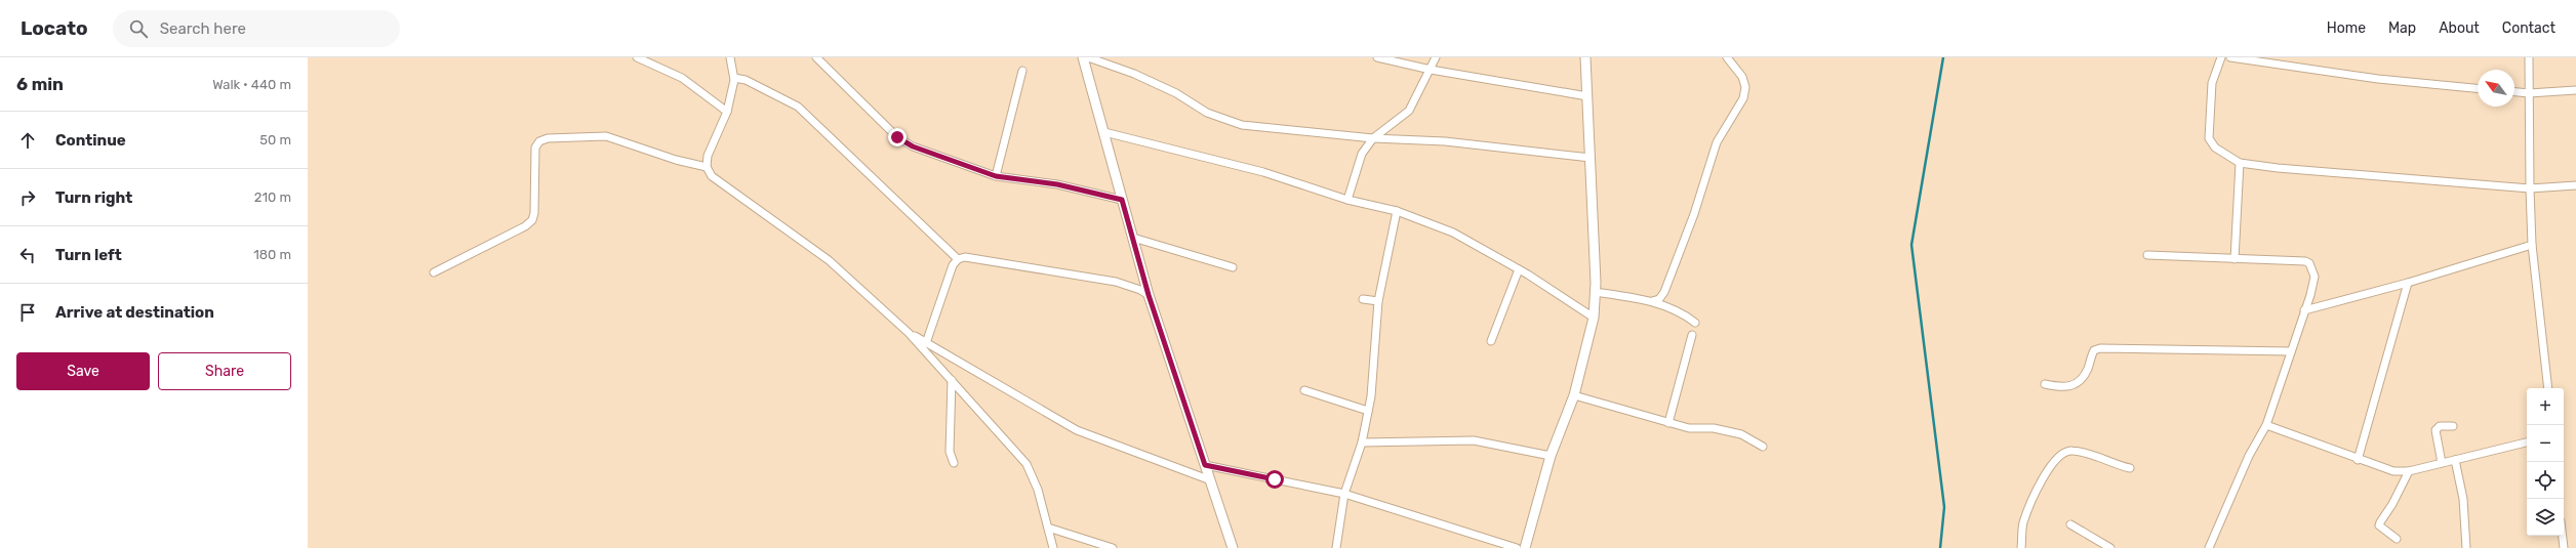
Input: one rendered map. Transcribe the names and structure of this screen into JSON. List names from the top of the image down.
{
  "north": "top left",
  "page": {
    "header": "Locato",
    "search": "Search here",
    "nav": [
      "Home",
      "Map",
      "About",
      "Contact"
    ],
    "heading": ["6 min", "Walk · 440 m"],
    "list": [
      ["Continue", "50 m"],
      ["Turn right", "210 m"],
      ["Turn left", "180 m"],
      "Arrive at destination"
    ],
    "buttons": ["Save", "Share"],
    "map_buttons": ["+", "−"]
  }
}
